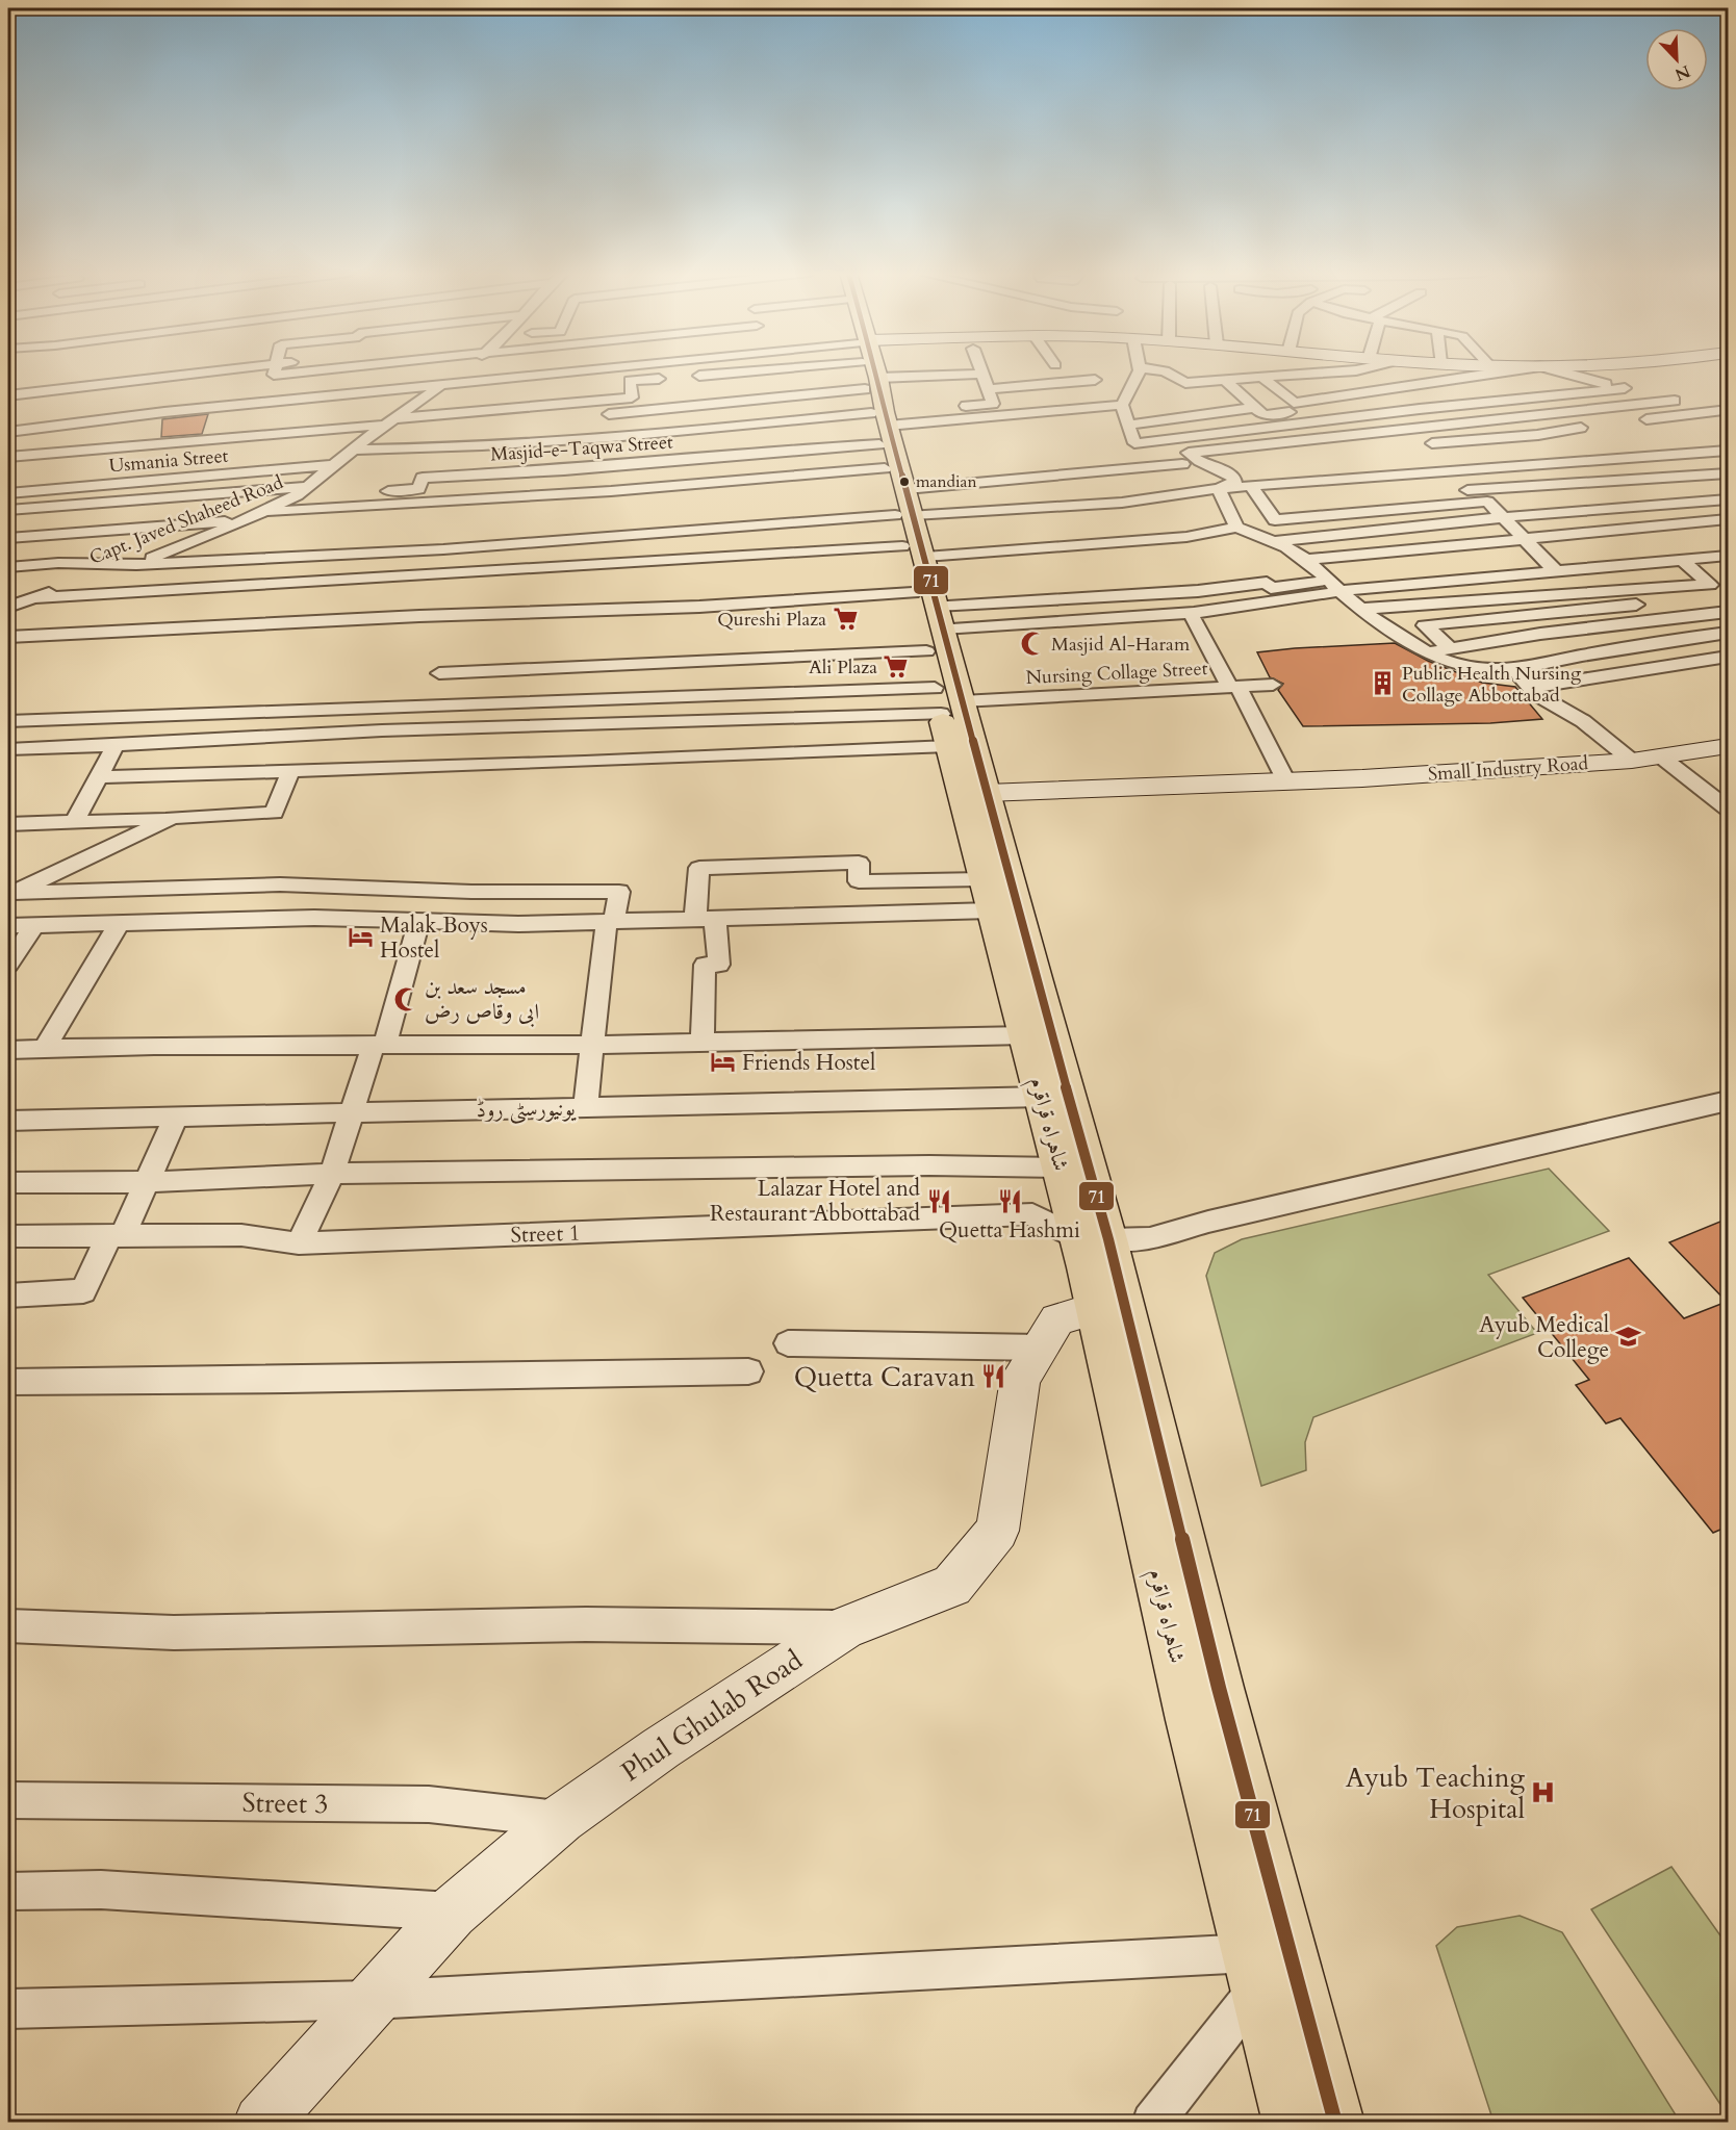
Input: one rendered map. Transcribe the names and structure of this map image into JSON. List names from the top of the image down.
{
  "streets": {
    "highway": ["شاہراہ قراقرم"],
    "street": [
      "Masjid-e-Taqwa Street",
      "Usmania Street",
      "Capt. Javed Shaheed Road",
      "Nursing Collage Street",
      "Small Industry Road",
      "یونیورسٹی روڈ",
      "Street 1",
      "Phul Ghulab Road",
      "Street 3"
    ]
  },
  "crossings": [
    ["Masjid-e-Taqwa Street", "Capt. Javed Shaheed Road"],
    ["Masjid-e-Taqwa Street", "شاہراہ قراقرم"],
    ["Usmania Street", "Capt. Javed Shaheed Road"],
    ["Nursing Collage Street", "شاہراہ قراقرم"],
    ["Small Industry Road", "شاہراہ قراقرم"],
    ["یونیورسٹی روڈ", "شاہراہ قراقرم"],
    ["شاہراہ قراقرم", "Street 1"],
    ["شاہراہ قراقرم", "Phul Ghulab Road"],
    ["Phul Ghulab Road", "Street 3"]
  ],
  "places": {
    "other": ["mandian"],
    "supermarket": ["Qureshi Plaza", "Ali Plaza"],
    "mosque": ["Masjid Al-Haram", "مسجد سعد بن ابی وقاص رض"],
    "building": ["Public Health Nursing Collage Abbottabad"],
    "hotel": ["Malak Boys Hostel", "Friends Hostel"],
    "restaurant": ["Lalazar Hotel and Restaurant Abbottabad", "Quetta Hashmi", "Quetta Caravan"],
    "school or university": ["Ayub Medical College"],
    "hospital": ["Ayub Teaching Hospital"]
  },
  "lines": ["transit line 71"],
  "north": "bottom right"
}
